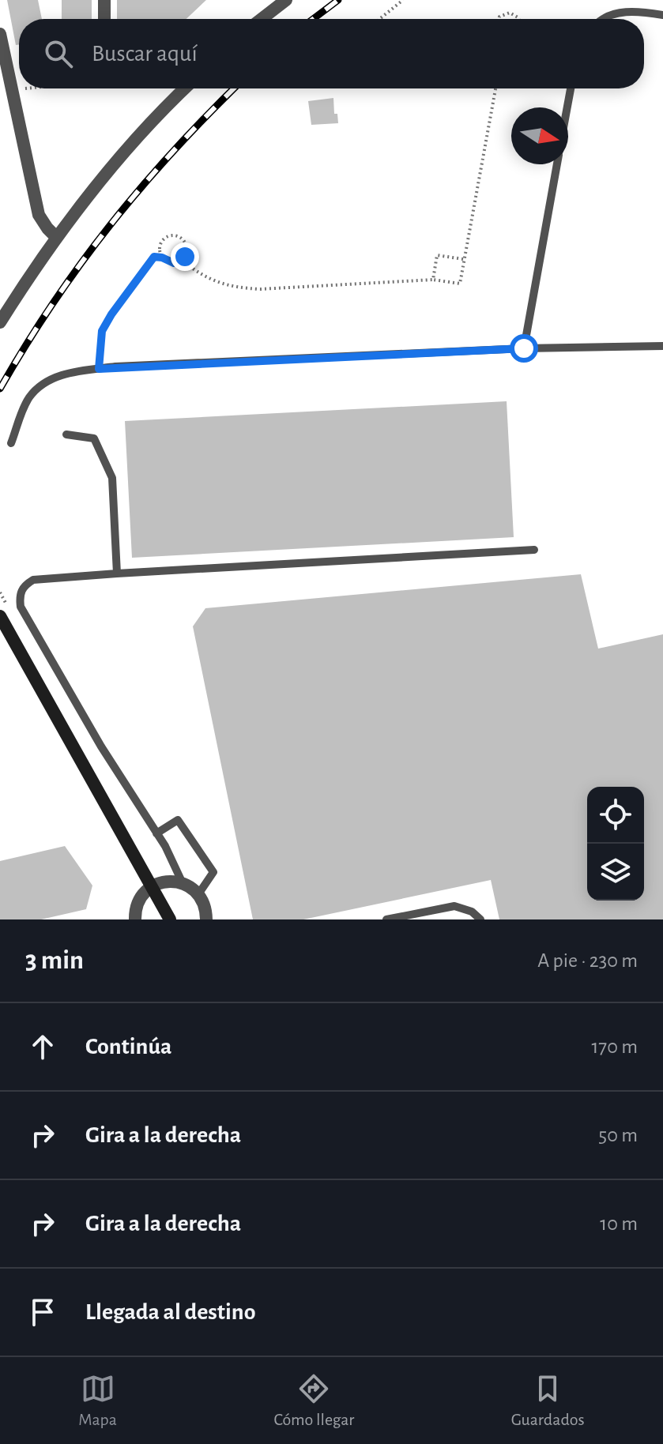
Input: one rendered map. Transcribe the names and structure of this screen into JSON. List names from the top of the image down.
{
  "north": "right",
  "page": {
    "search": "Buscar aquí",
    "heading": ["3 min", "A pie · 230 m"],
    "list": [
      ["Continúa", "170 m"],
      ["Gira a la derecha", "50 m"],
      ["Gira a la derecha", "10 m"],
      "Llegada al destino"
    ],
    "nav": ["Mapa", "Cómo llegar", "Guardados"]
  }
}
